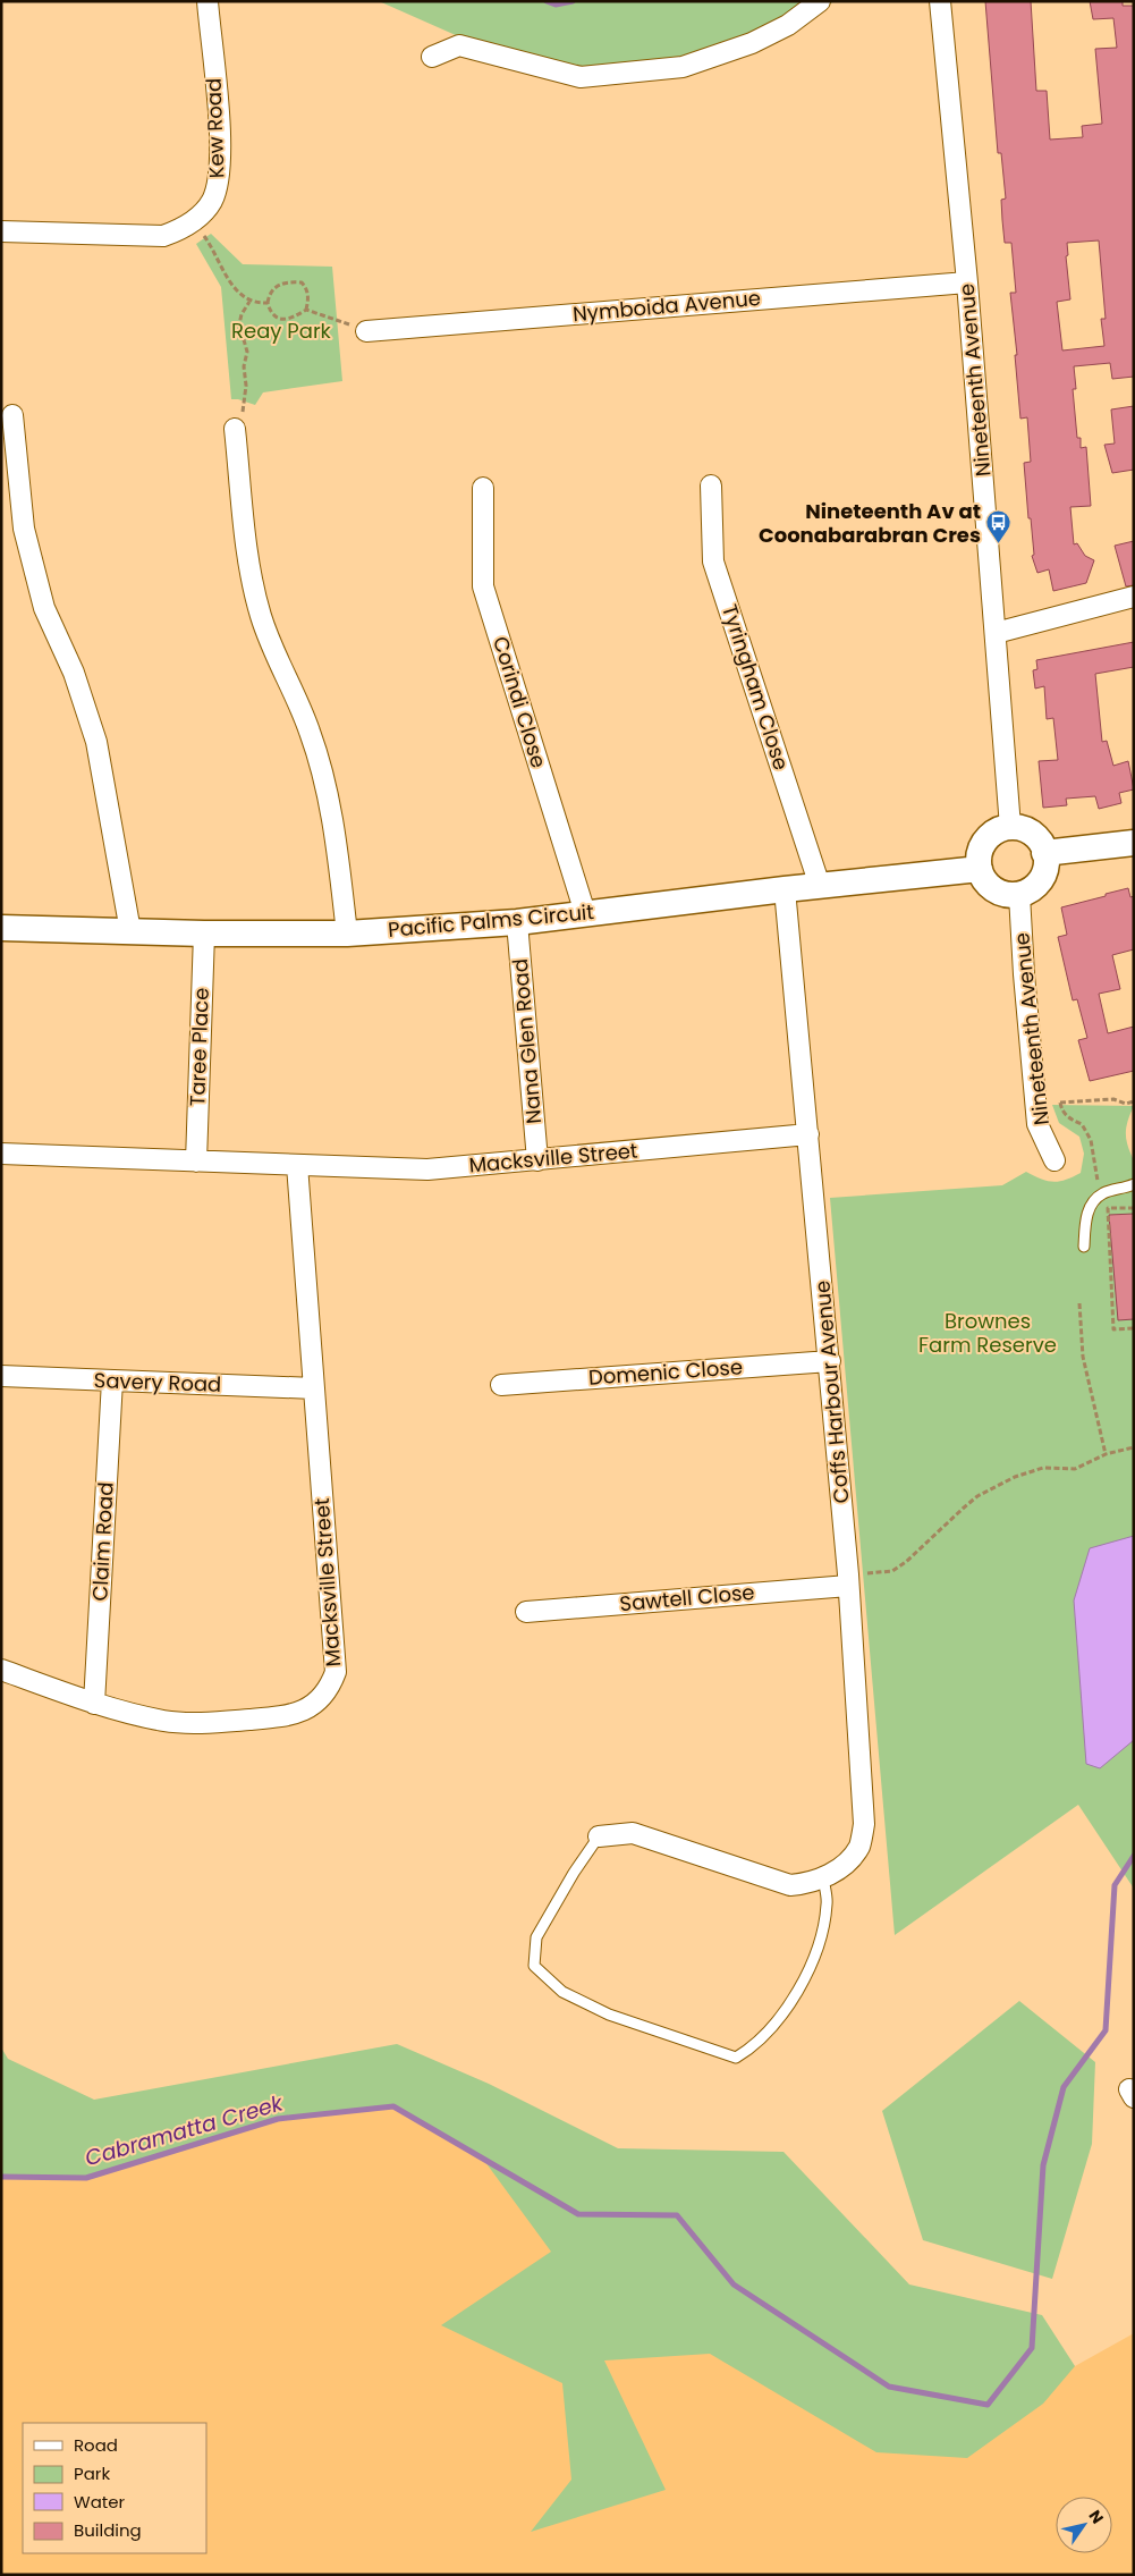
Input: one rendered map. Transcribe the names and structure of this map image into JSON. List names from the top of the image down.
{
  "streets": {
    "street": [
      "Kew Road",
      "Nymboida Avenue",
      "Nineteenth Avenue",
      "Tyringham Close",
      "Corindi Close",
      "Pacific Palms Circuit",
      "Nana Glen Road",
      "Taree Place",
      "Macksville Street",
      "Domenic Close",
      "Savery Road",
      "Coffs Harbour Avenue",
      "Claim Road",
      "Sawtell Close"
    ]
  },
  "crossings": [
    ["Nymboida Avenue", "Nineteenth Avenue"],
    ["Nineteenth Avenue", "Pacific Palms Circuit"],
    ["Tyringham Close", "Pacific Palms Circuit"],
    ["Corindi Close", "Pacific Palms Circuit"],
    ["Pacific Palms Circuit", "Nana Glen Road"],
    ["Pacific Palms Circuit", "Taree Place"],
    ["Pacific Palms Circuit", "Coffs Harbour Avenue"],
    ["Nana Glen Road", "Macksville Street"],
    ["Taree Place", "Macksville Street"],
    ["Macksville Street", "Savery Road"],
    ["Macksville Street", "Coffs Harbour Avenue"],
    ["Macksville Street", "Claim Road"],
    ["Domenic Close", "Coffs Harbour Avenue"],
    ["Savery Road", "Claim Road"],
    ["Coffs Harbour Avenue", "Sawtell Close"]
  ],
  "water": ["Cabramatta Creek"],
  "parks": ["Reay Park", "Brownes Farm Reserve"],
  "places": {
    "bus stop": ["Nineteenth Av at Coonabarabran Cres"]
  },
  "legend": [
    "Road",
    "Park",
    "Water",
    "Building"
  ],
  "north": "top right"
}
